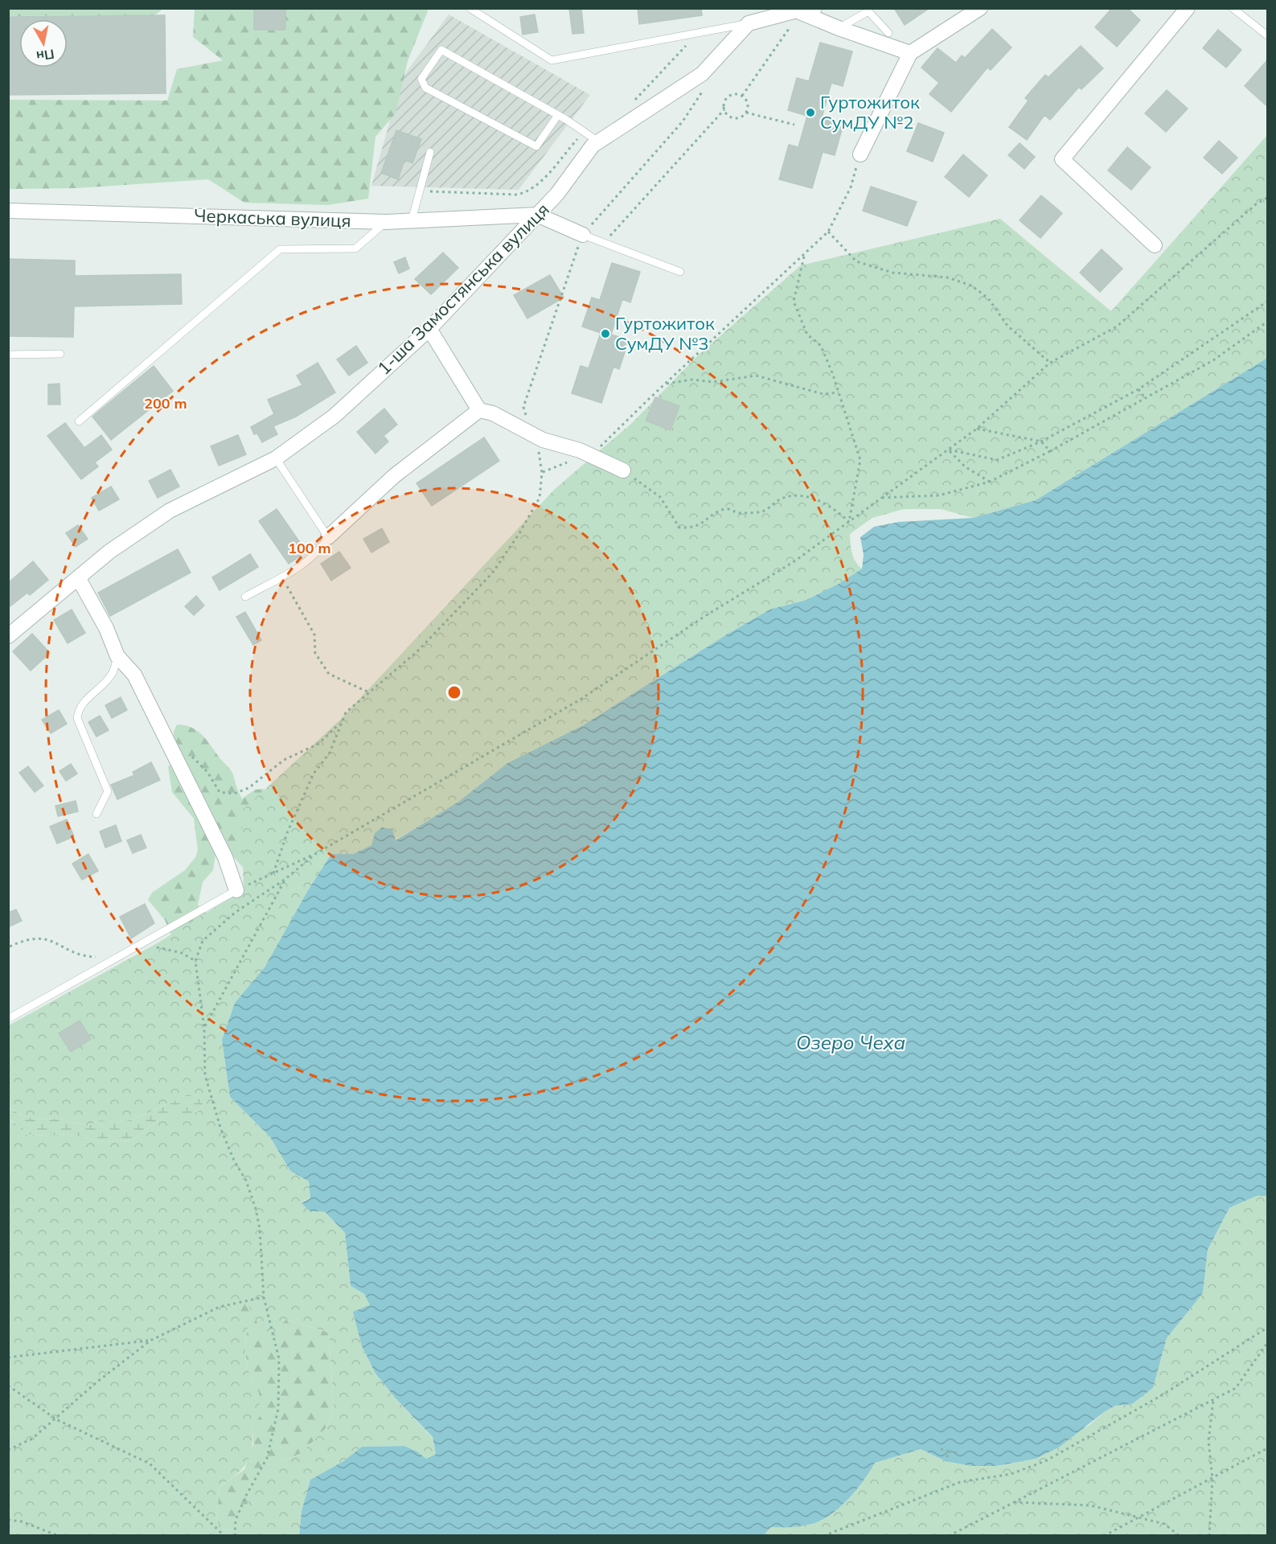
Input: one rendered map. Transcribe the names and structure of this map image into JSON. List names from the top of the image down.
{
  "streets": {
    "street": ["Черкаська вулиця", "1-ша Замостянська вулиця"]
  },
  "crossings": [
    ["Черкаська вулиця", "1-ша Замостянська вулиця"]
  ],
  "water": ["Озеро Чеха"],
  "places": ["Гуртожиток СумДУ №2", "Гуртожиток СумДУ №3"],
  "north": "bottom",
  "rings": ["200 m", "100 m"]
}
